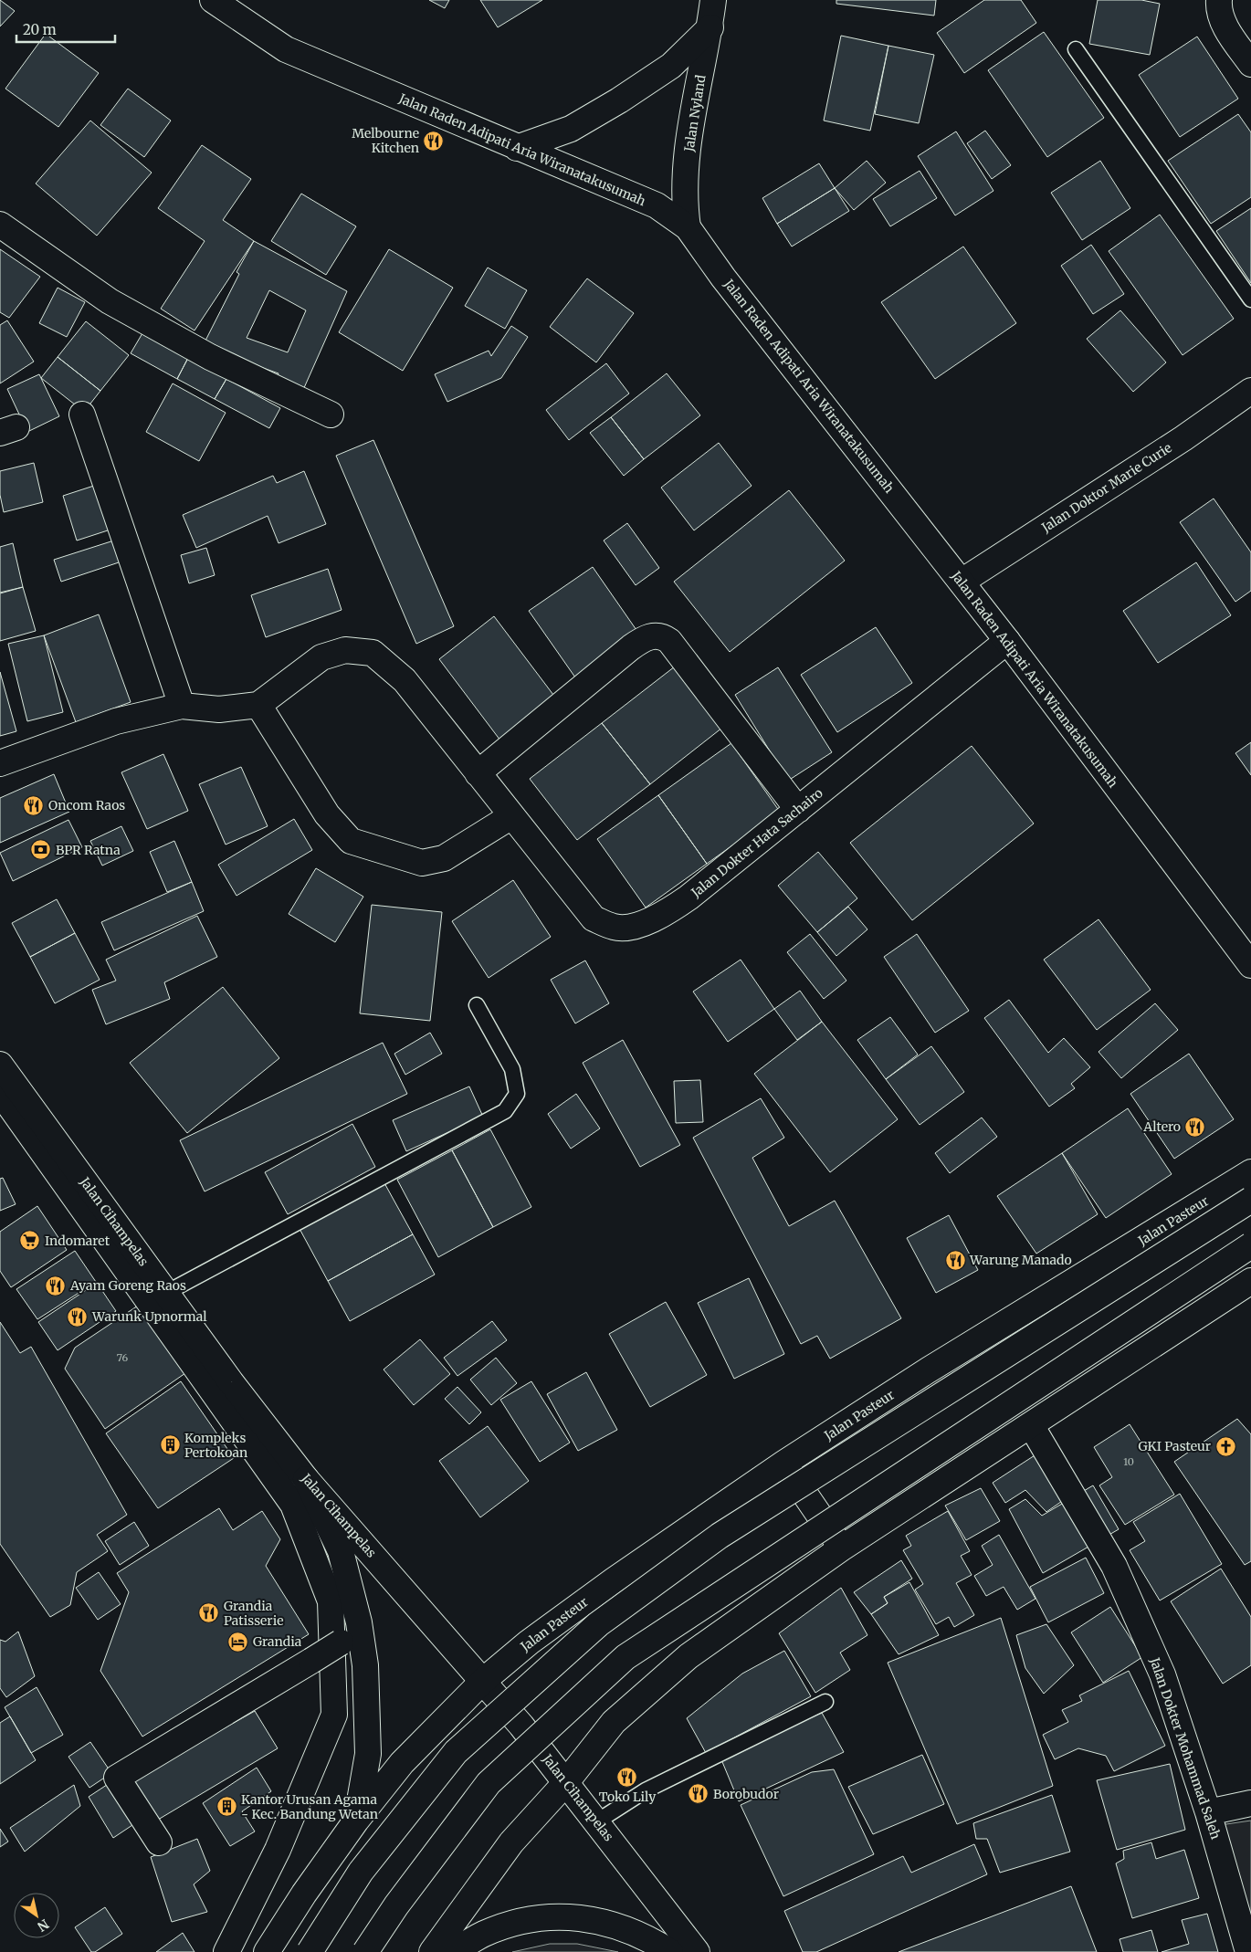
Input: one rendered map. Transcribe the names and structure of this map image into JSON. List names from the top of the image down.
{
  "streets": {
    "main road": [
      "Jalan Nyland",
      "Jalan Raden Adipati Aria Wiranatakusumah",
      "Jalan Doktor Marie Curie",
      "Jalan Dokter Hata Sachairo",
      "Jalan Pasteur",
      "Jalan Cihampelas",
      "Jalan Dokter Mohammad Saleh"
    ]
  },
  "crossings": [
    ["Jalan Nyland", "Jalan Raden Adipati Aria Wiranatakusumah"],
    ["Jalan Raden Adipati Aria Wiranatakusumah", "Jalan Doktor Marie Curie"],
    ["Jalan Raden Adipati Aria Wiranatakusumah", "Jalan Dokter Hata Sachairo"],
    ["Jalan Pasteur", "Jalan Cihampelas"]
  ],
  "places": {
    "restaurant": [
      "Melbourne Kitchen",
      "Oncom Raos",
      "Altero",
      "Warung Manado",
      "Ayam Goreng Raos",
      "Warunk Upnormal",
      "Grandia Patisserie",
      "Toko Lily",
      "Borobudor"
    ],
    "bank": ["BPR Ratna"],
    "supermarket": ["Indomaret"],
    "building": ["Kompleks Pertokoan", "Kantor Urusan Agama - Kec. Bandung Wetan"],
    "church": ["GKI Pasteur"],
    "hotel": ["Grandia"]
  },
  "house_numbers": ["76", "10"],
  "scale_bar": "20 m",
  "north": "bottom right"
}
